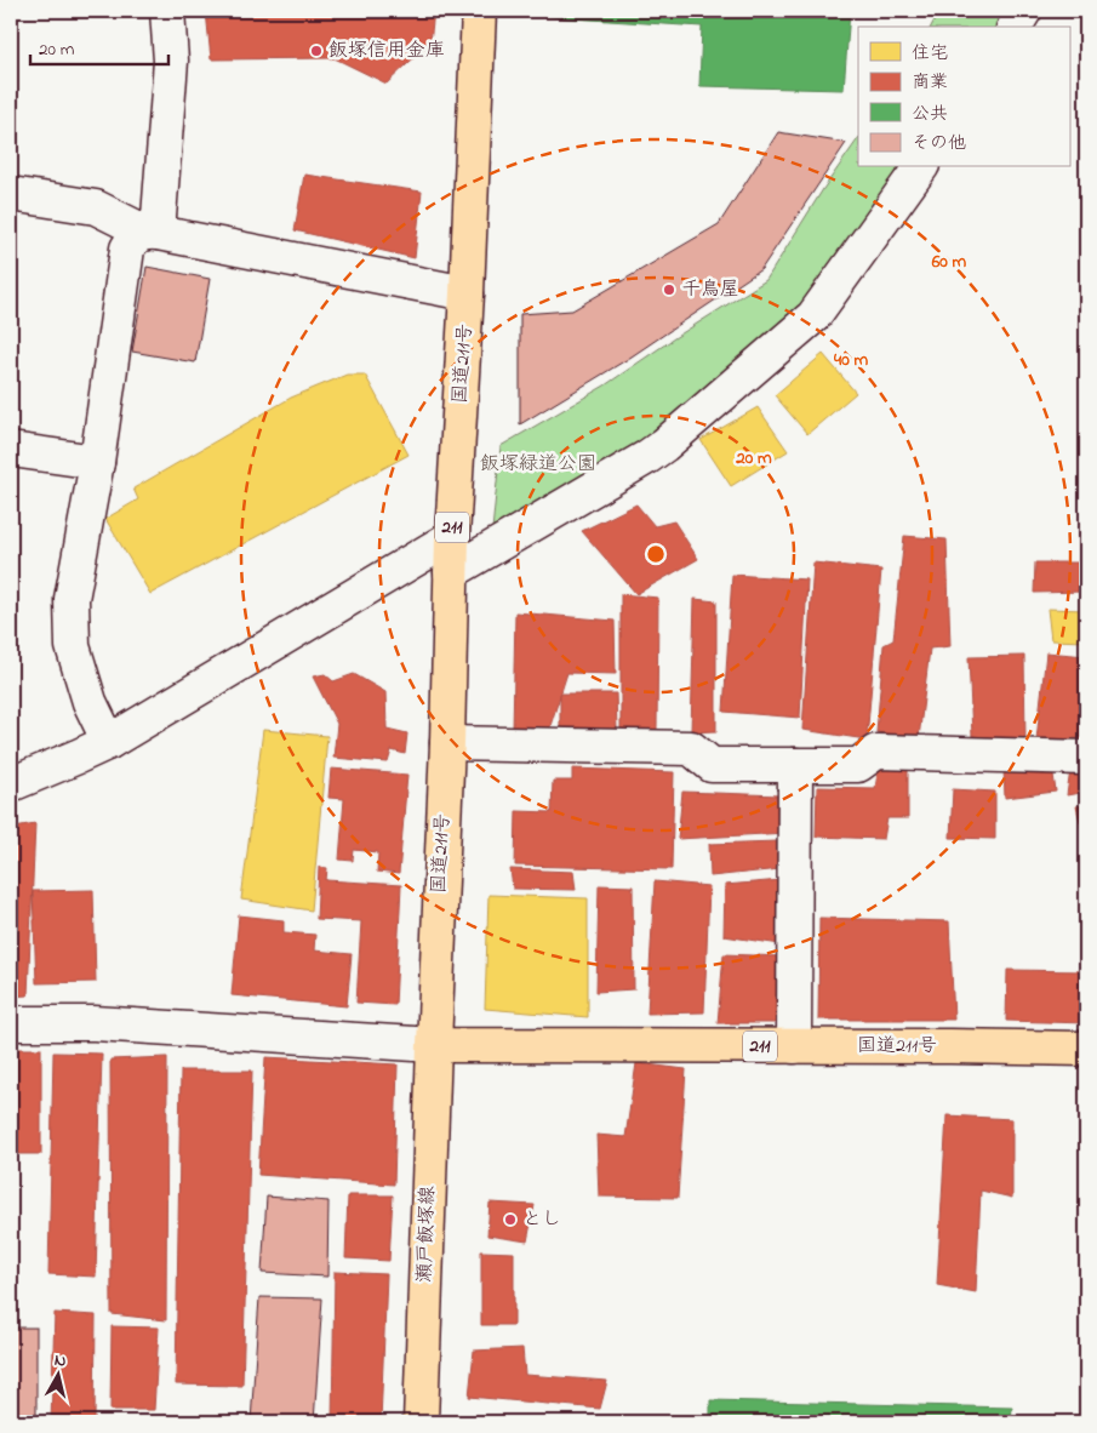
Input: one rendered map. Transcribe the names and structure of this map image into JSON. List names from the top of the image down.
{
  "streets": {
    "main road": ["国道211号", "211", "瀬戸飯塚線"]
  },
  "crossings": [
    ["国道211号", "瀬戸飯塚線"]
  ],
  "parks": ["飯塚緑道公園"],
  "places": ["飯塚信用金庫", "千鳥屋", "とし"],
  "legend": [
    "住宅",
    "商業",
    "公共",
    "その他"
  ],
  "scale_bar": "20 m",
  "north": "top",
  "rings": ["60 m", "40 m", "20 m"]
}
